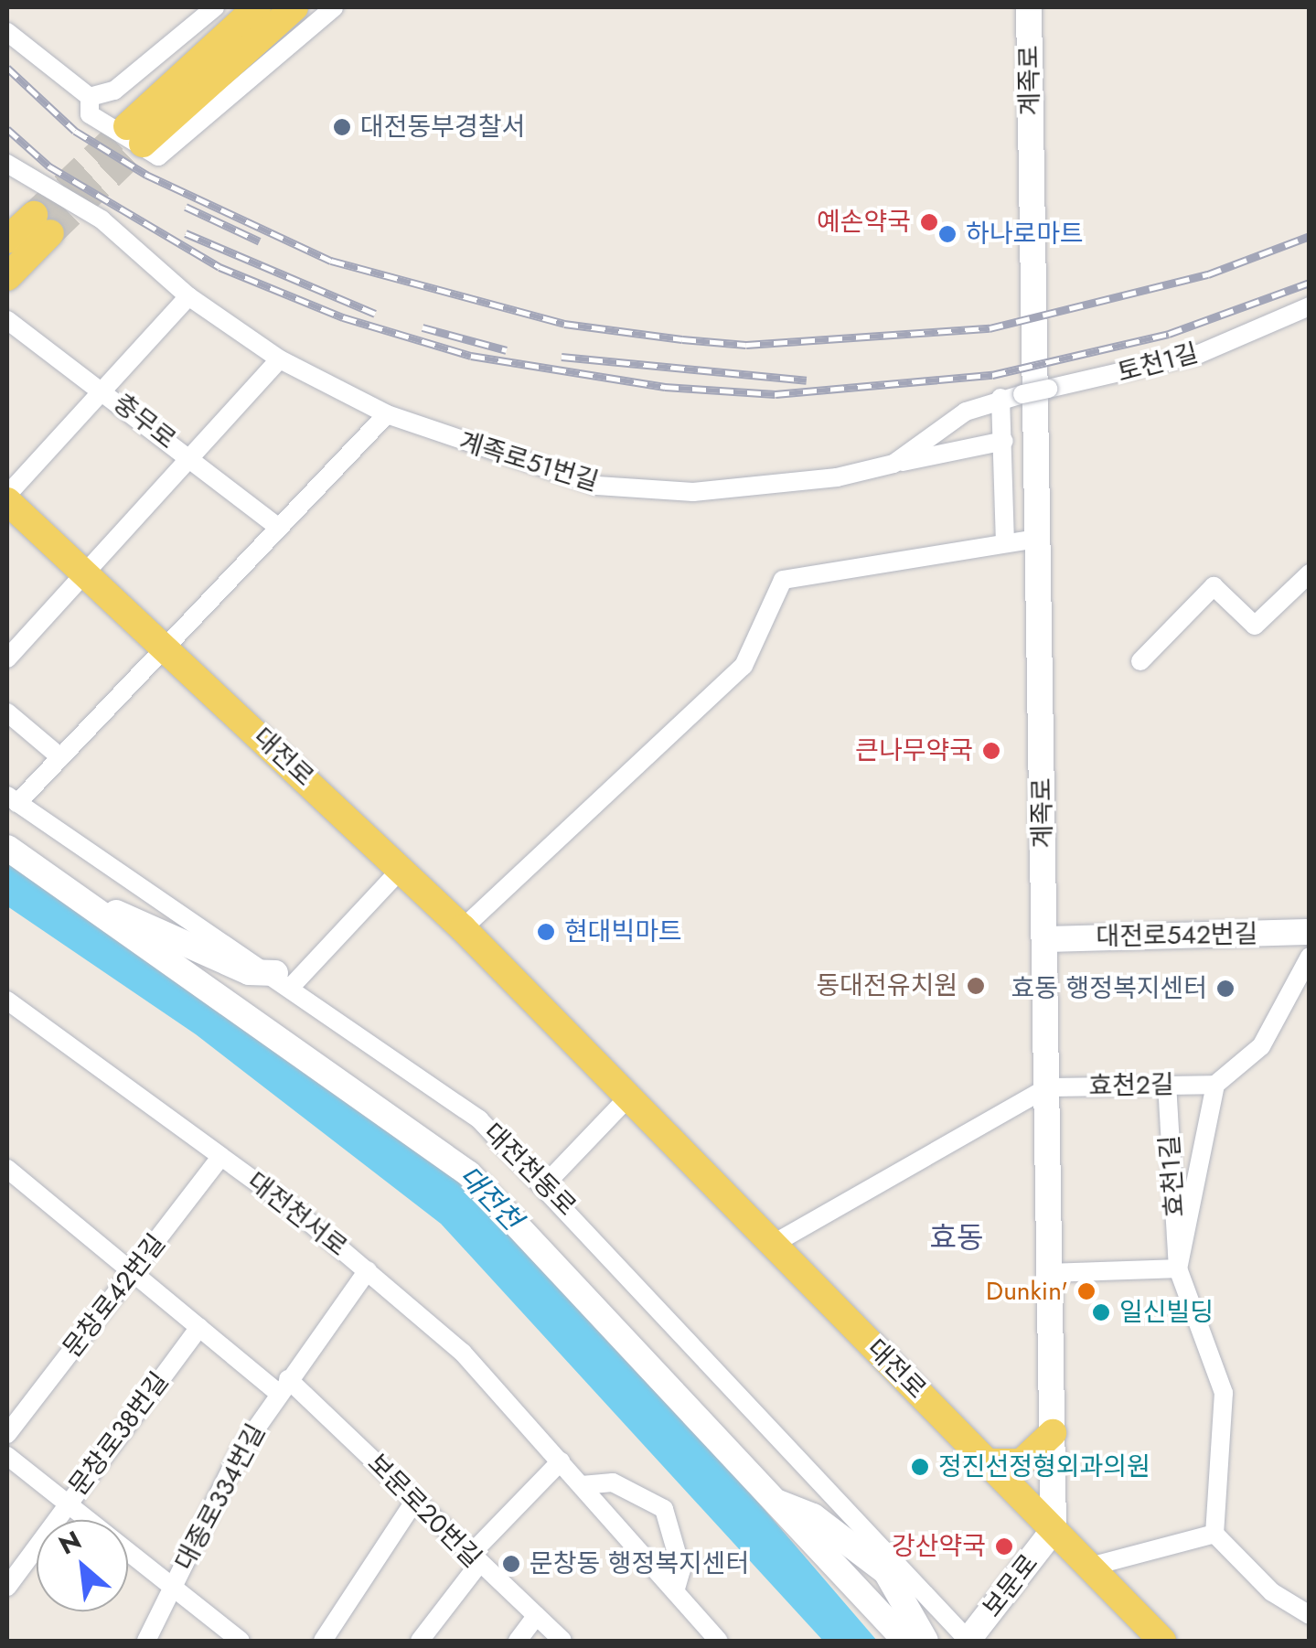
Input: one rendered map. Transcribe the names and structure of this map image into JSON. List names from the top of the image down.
{
  "streets": {
    "main road": [
      "계족로",
      "대전로",
      "대전로542번길",
      "보문로"
    ],
    "street": [
      "토천1길",
      "충무로",
      "계족로51번길",
      "효천2길",
      "대전천동로",
      "효천1길",
      "대전천서로",
      "문창로42번길",
      "문창로38번길",
      "대종로334번길",
      "보문로20번길"
    ]
  },
  "crossings": [
    ["계족로", "대전로"],
    ["계족로", "대전로542번길"],
    ["계족로", "효천2길"],
    ["계족로", "보문로"],
    ["토천1길", "계족로51번길"],
    ["충무로", "대전로"],
    ["계족로51번길", "대전로"],
    ["대전로", "보문로"],
    ["효천2길", "효천1길"],
    ["대전천동로", "보문로"],
    ["대전천서로", "문창로42번길"],
    ["대전천서로", "대종로334번길"],
    ["문창로42번길", "보문로20번길"],
    ["문창로38번길", "보문로20번길"],
    ["대종로334번길", "보문로20번길"]
  ],
  "districts": ["효동"],
  "water": ["대전천"],
  "places": [
    "대전동부경찰서",
    "예손약국",
    "하나로마트",
    "큰나무약국",
    "현대빅마트",
    "동대전유치원",
    "효동 행정복지센터",
    "Dunkin'",
    "일신빌딩",
    "정진선정형외과의원",
    "강산약국",
    "문창동 행정복지센터"
  ],
  "north": "top left"
}
